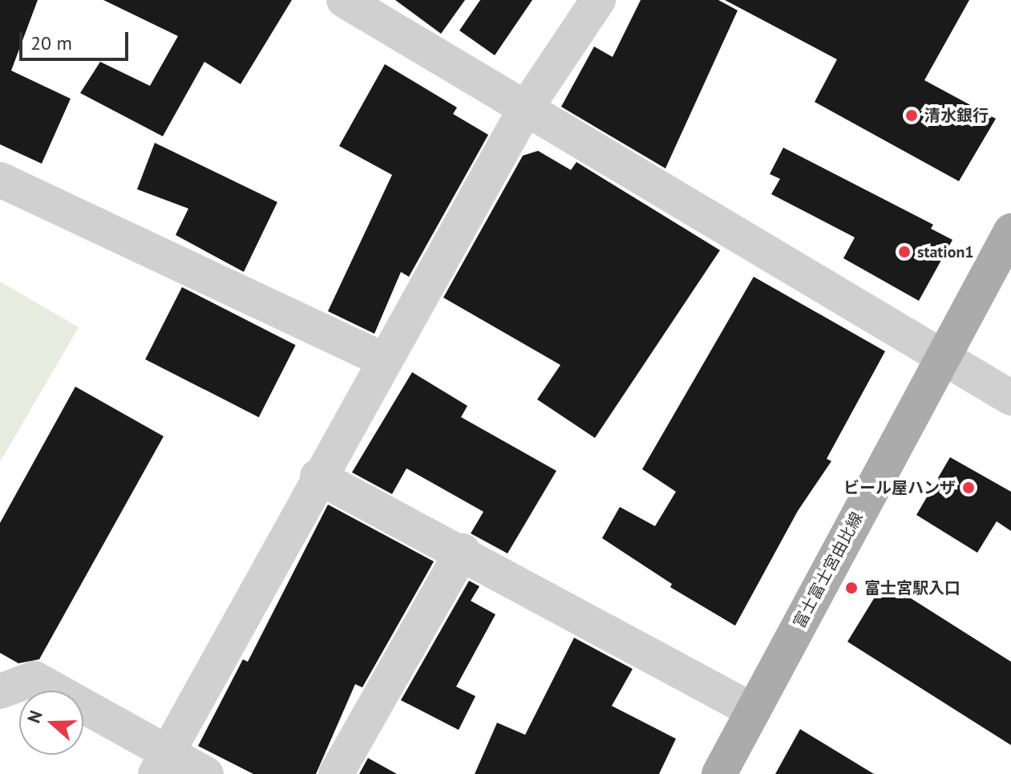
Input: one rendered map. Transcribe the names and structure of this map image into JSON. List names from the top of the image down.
{
  "streets": {
    "main road": ["富士富士宮由比線"]
  },
  "places": [
    "清水銀行",
    "station1",
    "ビール屋ハンザ",
    "富士宮駅入口"
  ],
  "scale_bar": "20 m",
  "north": "left"
}
